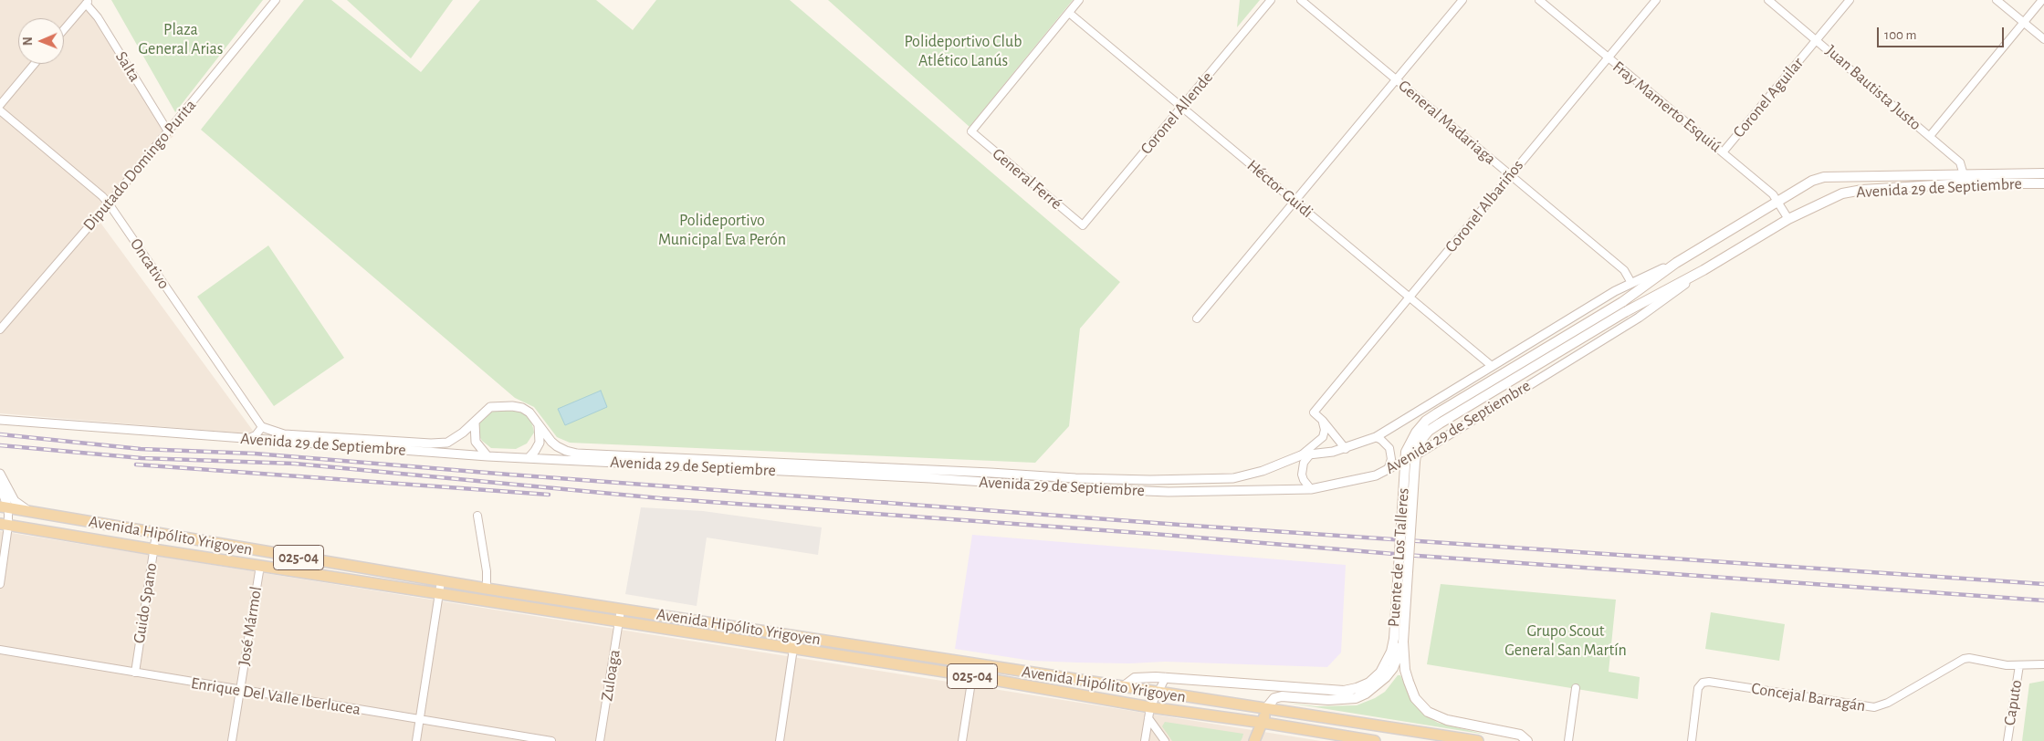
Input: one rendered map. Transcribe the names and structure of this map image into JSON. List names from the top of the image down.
{
  "streets": {
    "main road": [
      "Avenida 29 de Septiembre",
      "Avenida Hipólito Yrigoyen",
      "025-04",
      "Puente de Los Talleres"
    ],
    "street": [
      "Salta",
      "Juan Bautista Justo",
      "Coronel Aguilar",
      "Fray Mamerto Esquiú",
      "Coronel Allende",
      "General Madariaga",
      "Diputado Domingo Purita",
      "General Ferré",
      "Héctor Guidi",
      "Coronel Albariños",
      "Oncativo",
      "Guido Spano",
      "José Mármol",
      "Zuloaga",
      "Enrique Del Valle Iberlucea",
      "Concejal Barragán",
      "Caputo"
    ]
  },
  "crossings": [
    ["Salta", "Diputado Domingo Purita"],
    ["Juan Bautista Justo", "Coronel Aguilar"],
    ["Juan Bautista Justo", "Avenida 29 de Septiembre"],
    ["Coronel Aguilar", "Fray Mamerto Esquiú"],
    ["Fray Mamerto Esquiú", "Avenida 29 de Septiembre"],
    ["Fray Mamerto Esquiú", "Coronel Albariños"],
    ["Coronel Allende", "General Ferré"],
    ["Coronel Allende", "Héctor Guidi"],
    ["General Madariaga", "Avenida 29 de Septiembre"],
    ["General Madariaga", "Coronel Albariños"],
    ["Diputado Domingo Purita", "Oncativo"],
    ["General Ferré", "Héctor Guidi"],
    ["Avenida 29 de Septiembre", "Héctor Guidi"],
    ["Avenida 29 de Septiembre", "Oncativo"],
    ["Avenida 29 de Septiembre", "Puente de Los Talleres"],
    ["Héctor Guidi", "Coronel Albariños"],
    ["Avenida Hipólito Yrigoyen", "Puente de Los Talleres"],
    ["Avenida Hipólito Yrigoyen", "Guido Spano"],
    ["Avenida Hipólito Yrigoyen", "José Mármol"],
    ["Avenida Hipólito Yrigoyen", "Zuloaga"],
    ["Guido Spano", "Enrique Del Valle Iberlucea"],
    ["José Mármol", "Enrique Del Valle Iberlucea"],
    ["Concejal Barragán", "Caputo"]
  ],
  "parks": [
    "Plaza General Arias",
    "Polideportivo Club Atlético Lanús",
    "Polideportivo Municipal Eva Perón",
    "Grupo Scout General San Martín"
  ],
  "scale_bar": "100 m",
  "north": "left"
}
